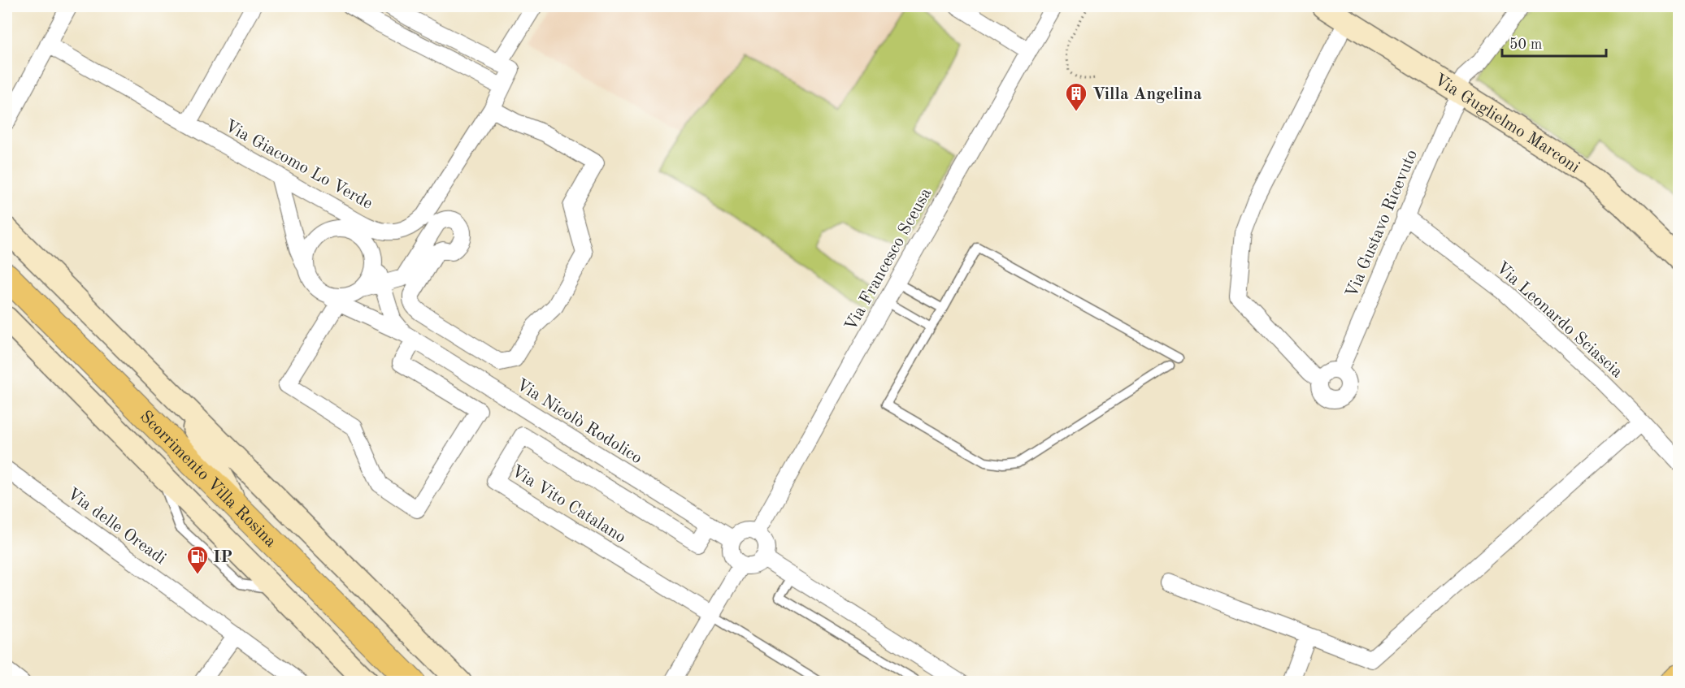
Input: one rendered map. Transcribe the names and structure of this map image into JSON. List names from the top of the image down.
{
  "streets": {
    "main road": ["Scorrimento Villa Rosina"],
    "street": [
      "Via Guglielmo Marconi",
      "Via Giacomo Lo Verde",
      "Via Gustavo Ricevuto",
      "Via Francesco Sceusa",
      "Via Leonardo Sciascia",
      "Via Nicolò Rodolico",
      "Via Vito Catalano",
      "Via delle Oreadi"
    ]
  },
  "crossings": [
    ["Via Guglielmo Marconi", "Via Gustavo Ricevuto"],
    ["Via Gustavo Ricevuto", "Via Leonardo Sciascia"],
    ["Via Francesco Sceusa", "Via Nicolò Rodolico"],
    ["Via Nicolò Rodolico", "Via Vito Catalano"]
  ],
  "places": {
    "building": ["Villa Angelina"],
    "fuel station": ["IP"]
  },
  "scale_bar": "50 m"
}
